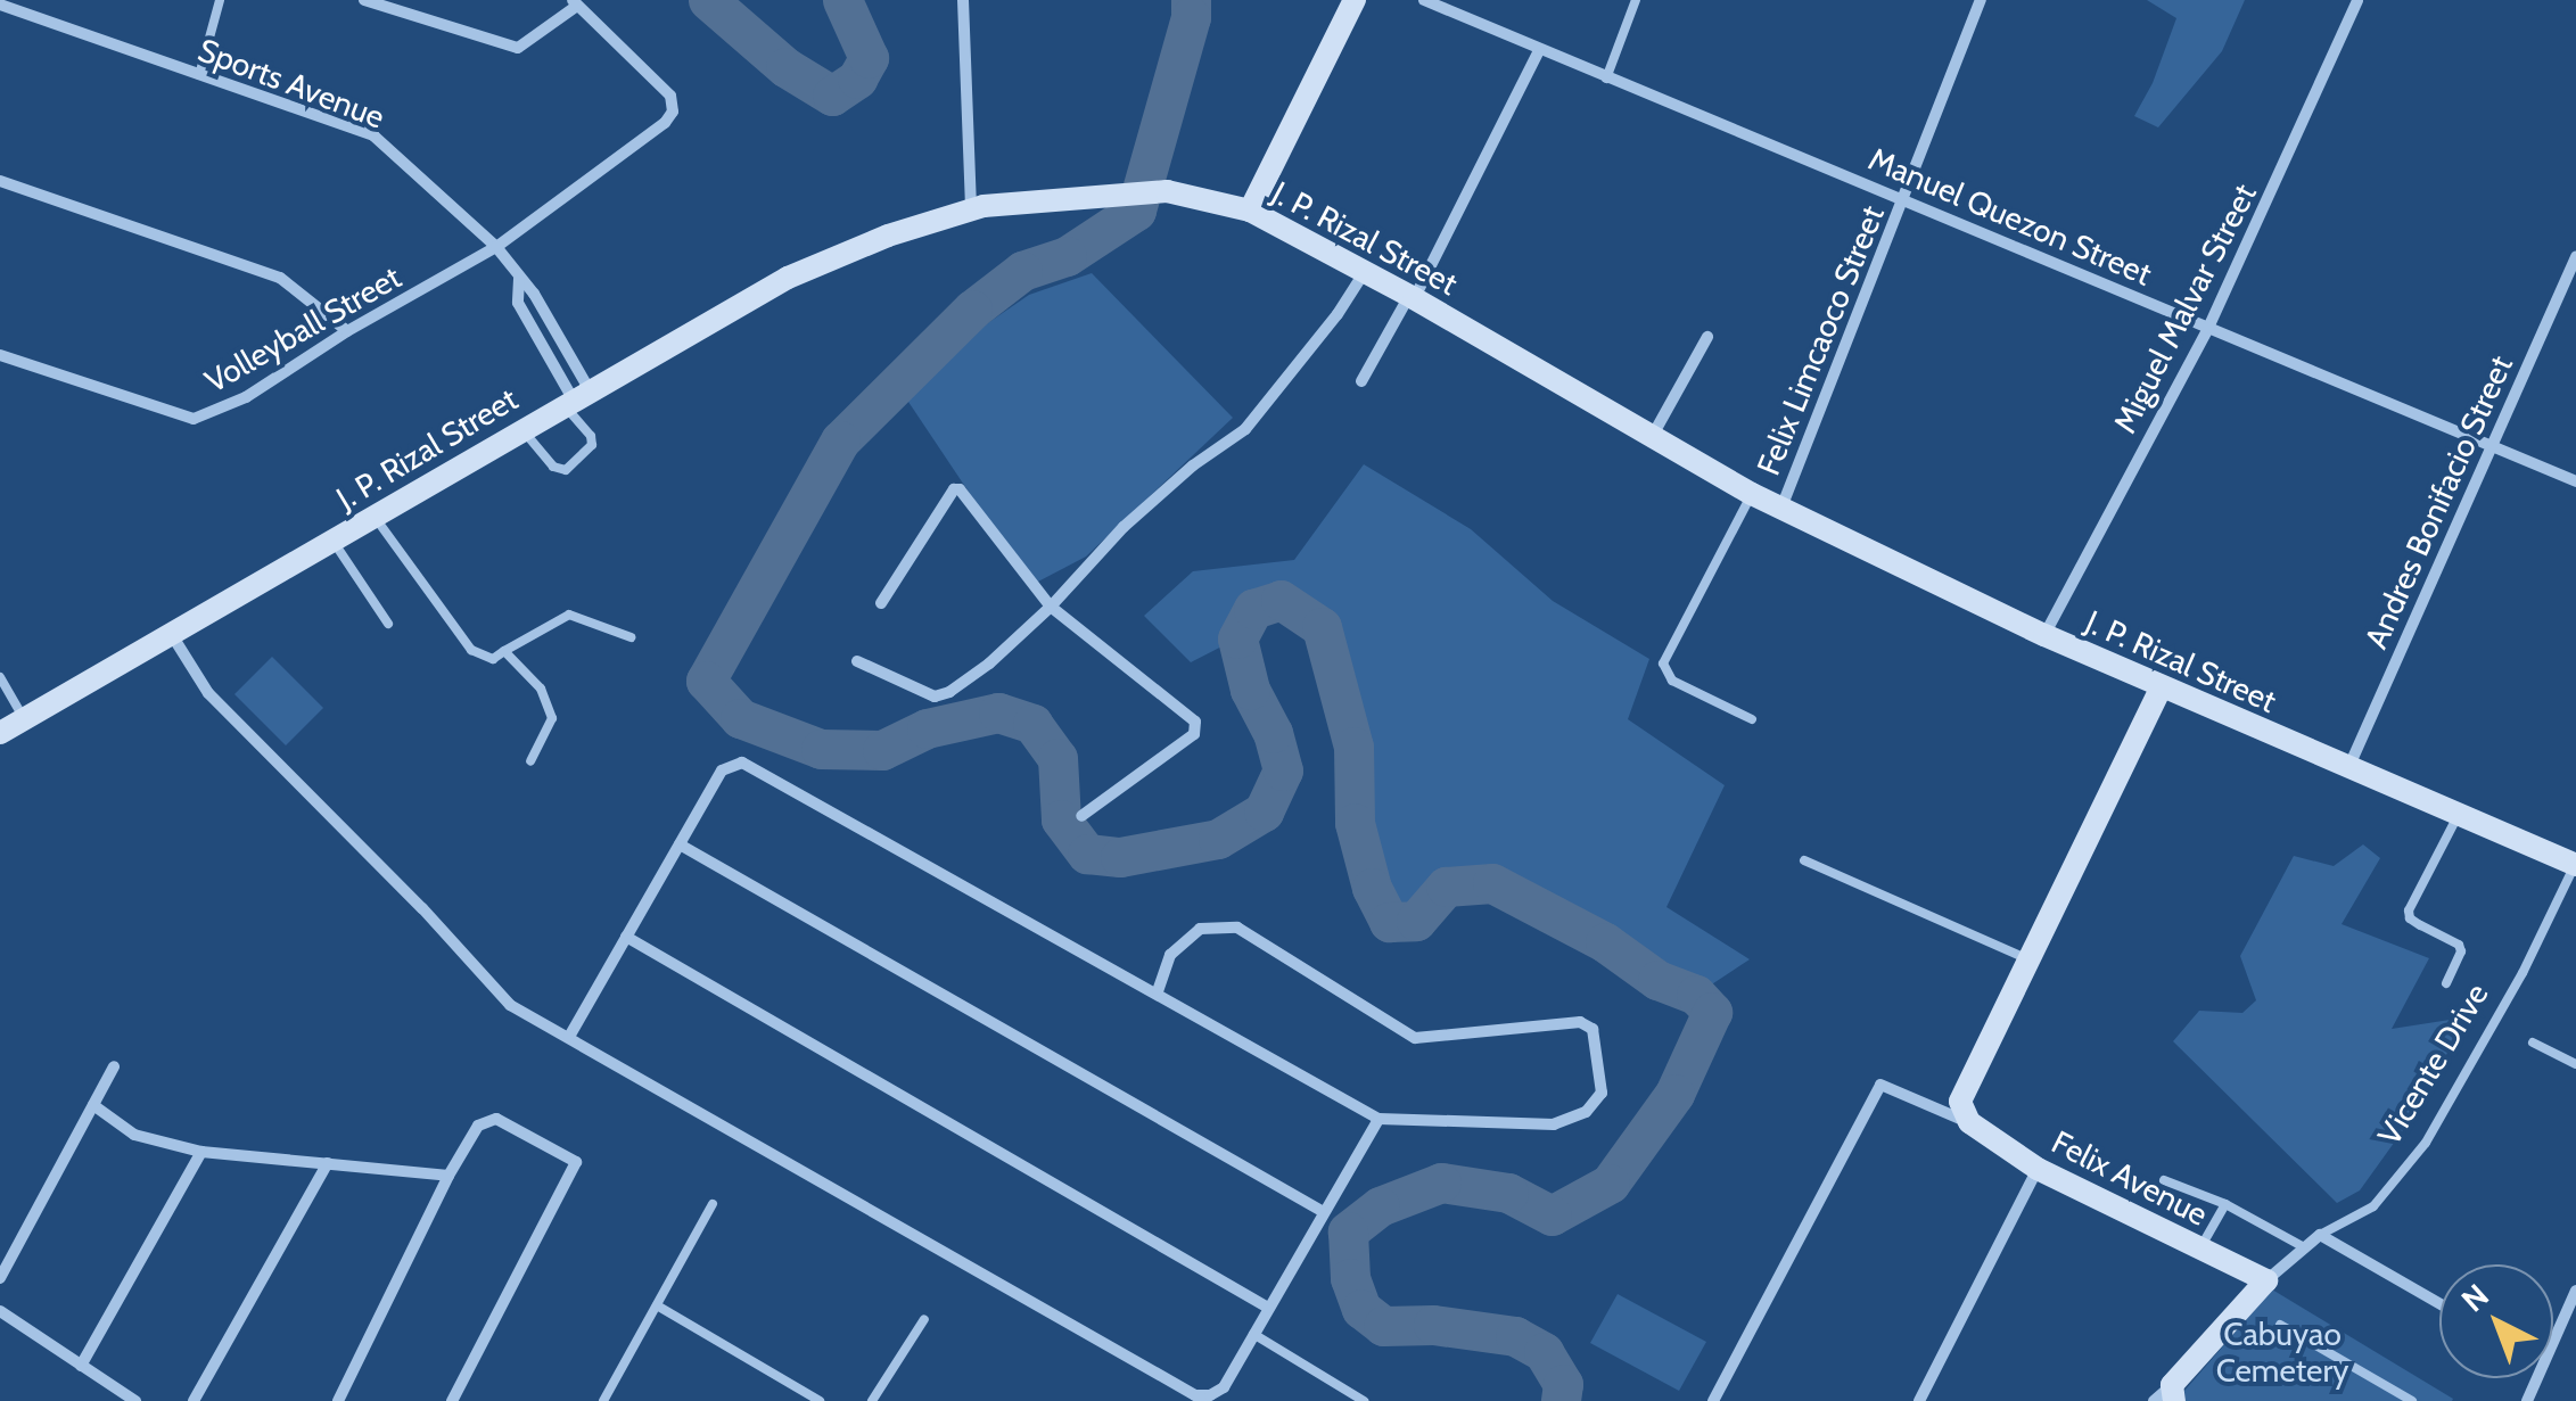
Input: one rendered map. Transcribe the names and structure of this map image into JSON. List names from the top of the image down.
{
  "streets": {
    "main road": ["J. P. Rizal Street", "Vicente Drive", "Felix Avenue"],
    "street": [
      "Sports Avenue",
      "Manuel Quezon Street",
      "Miguel Malvar Street",
      "Volleyball Street",
      "Felix Limcaoco Street",
      "Andres Bonifacio Street"
    ]
  },
  "crossings": [
    ["Sports Avenue", "J. P. Rizal Street"],
    ["Sports Avenue", "Volleyball Street"],
    ["Manuel Quezon Street", "Miguel Malvar Street"],
    ["Manuel Quezon Street", "Felix Limcaoco Street"],
    ["Manuel Quezon Street", "Andres Bonifacio Street"],
    ["J. P. Rizal Street", "Miguel Malvar Street"],
    ["J. P. Rizal Street", "Felix Limcaoco Street"],
    ["J. P. Rizal Street", "Andres Bonifacio Street"],
    ["J. P. Rizal Street", "Vicente Drive"],
    ["Vicente Drive", "Felix Avenue"]
  ],
  "parks": ["Cabuyao Cemetery"],
  "north": "top left"
}
